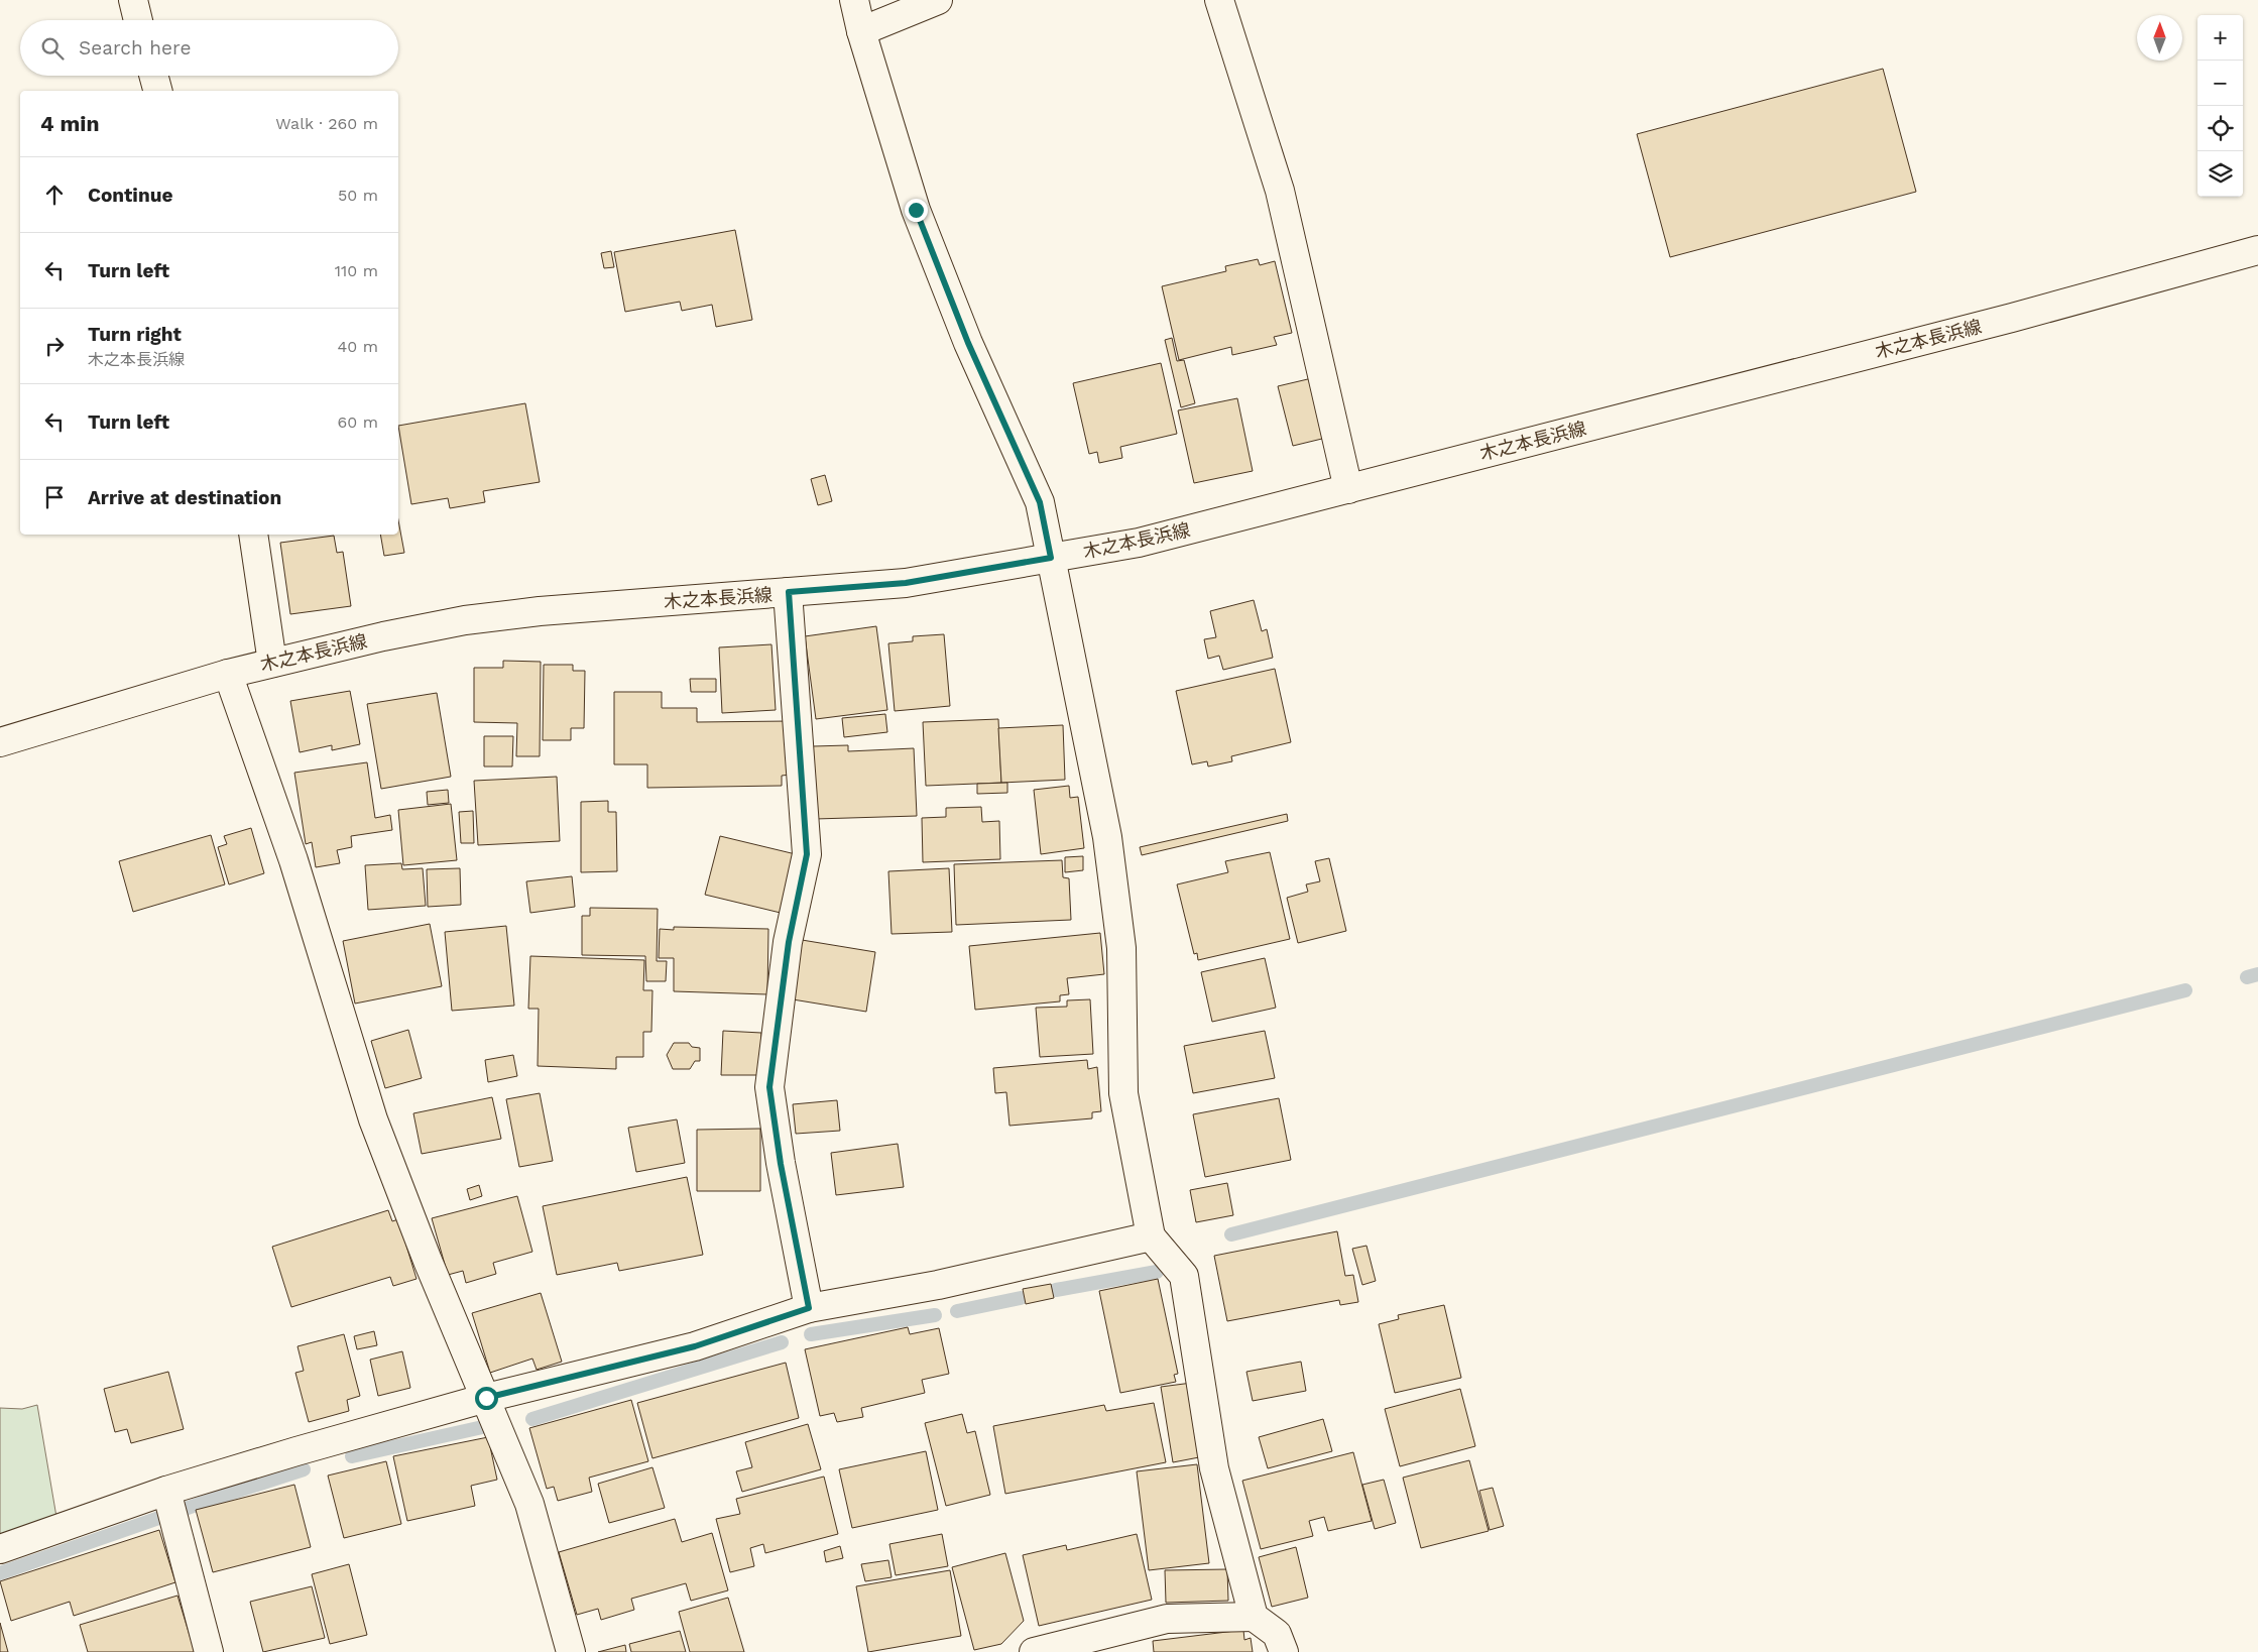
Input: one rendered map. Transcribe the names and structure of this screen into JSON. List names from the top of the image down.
{
  "streets": {
    "street": ["木之本長浜線"]
  },
  "north": "top",
  "page": {
    "map_buttons": ["+", "−"],
    "search": "Search here",
    "heading": ["4 min", "Walk · 260 m"],
    "list": [
      ["Continue", "50 m"],
      ["Turn left", "110 m"],
      ["Turn right", "木之本長浜線", "40 m"],
      ["Turn left", "60 m"],
      "Arrive at destination"
    ]
  }
}
